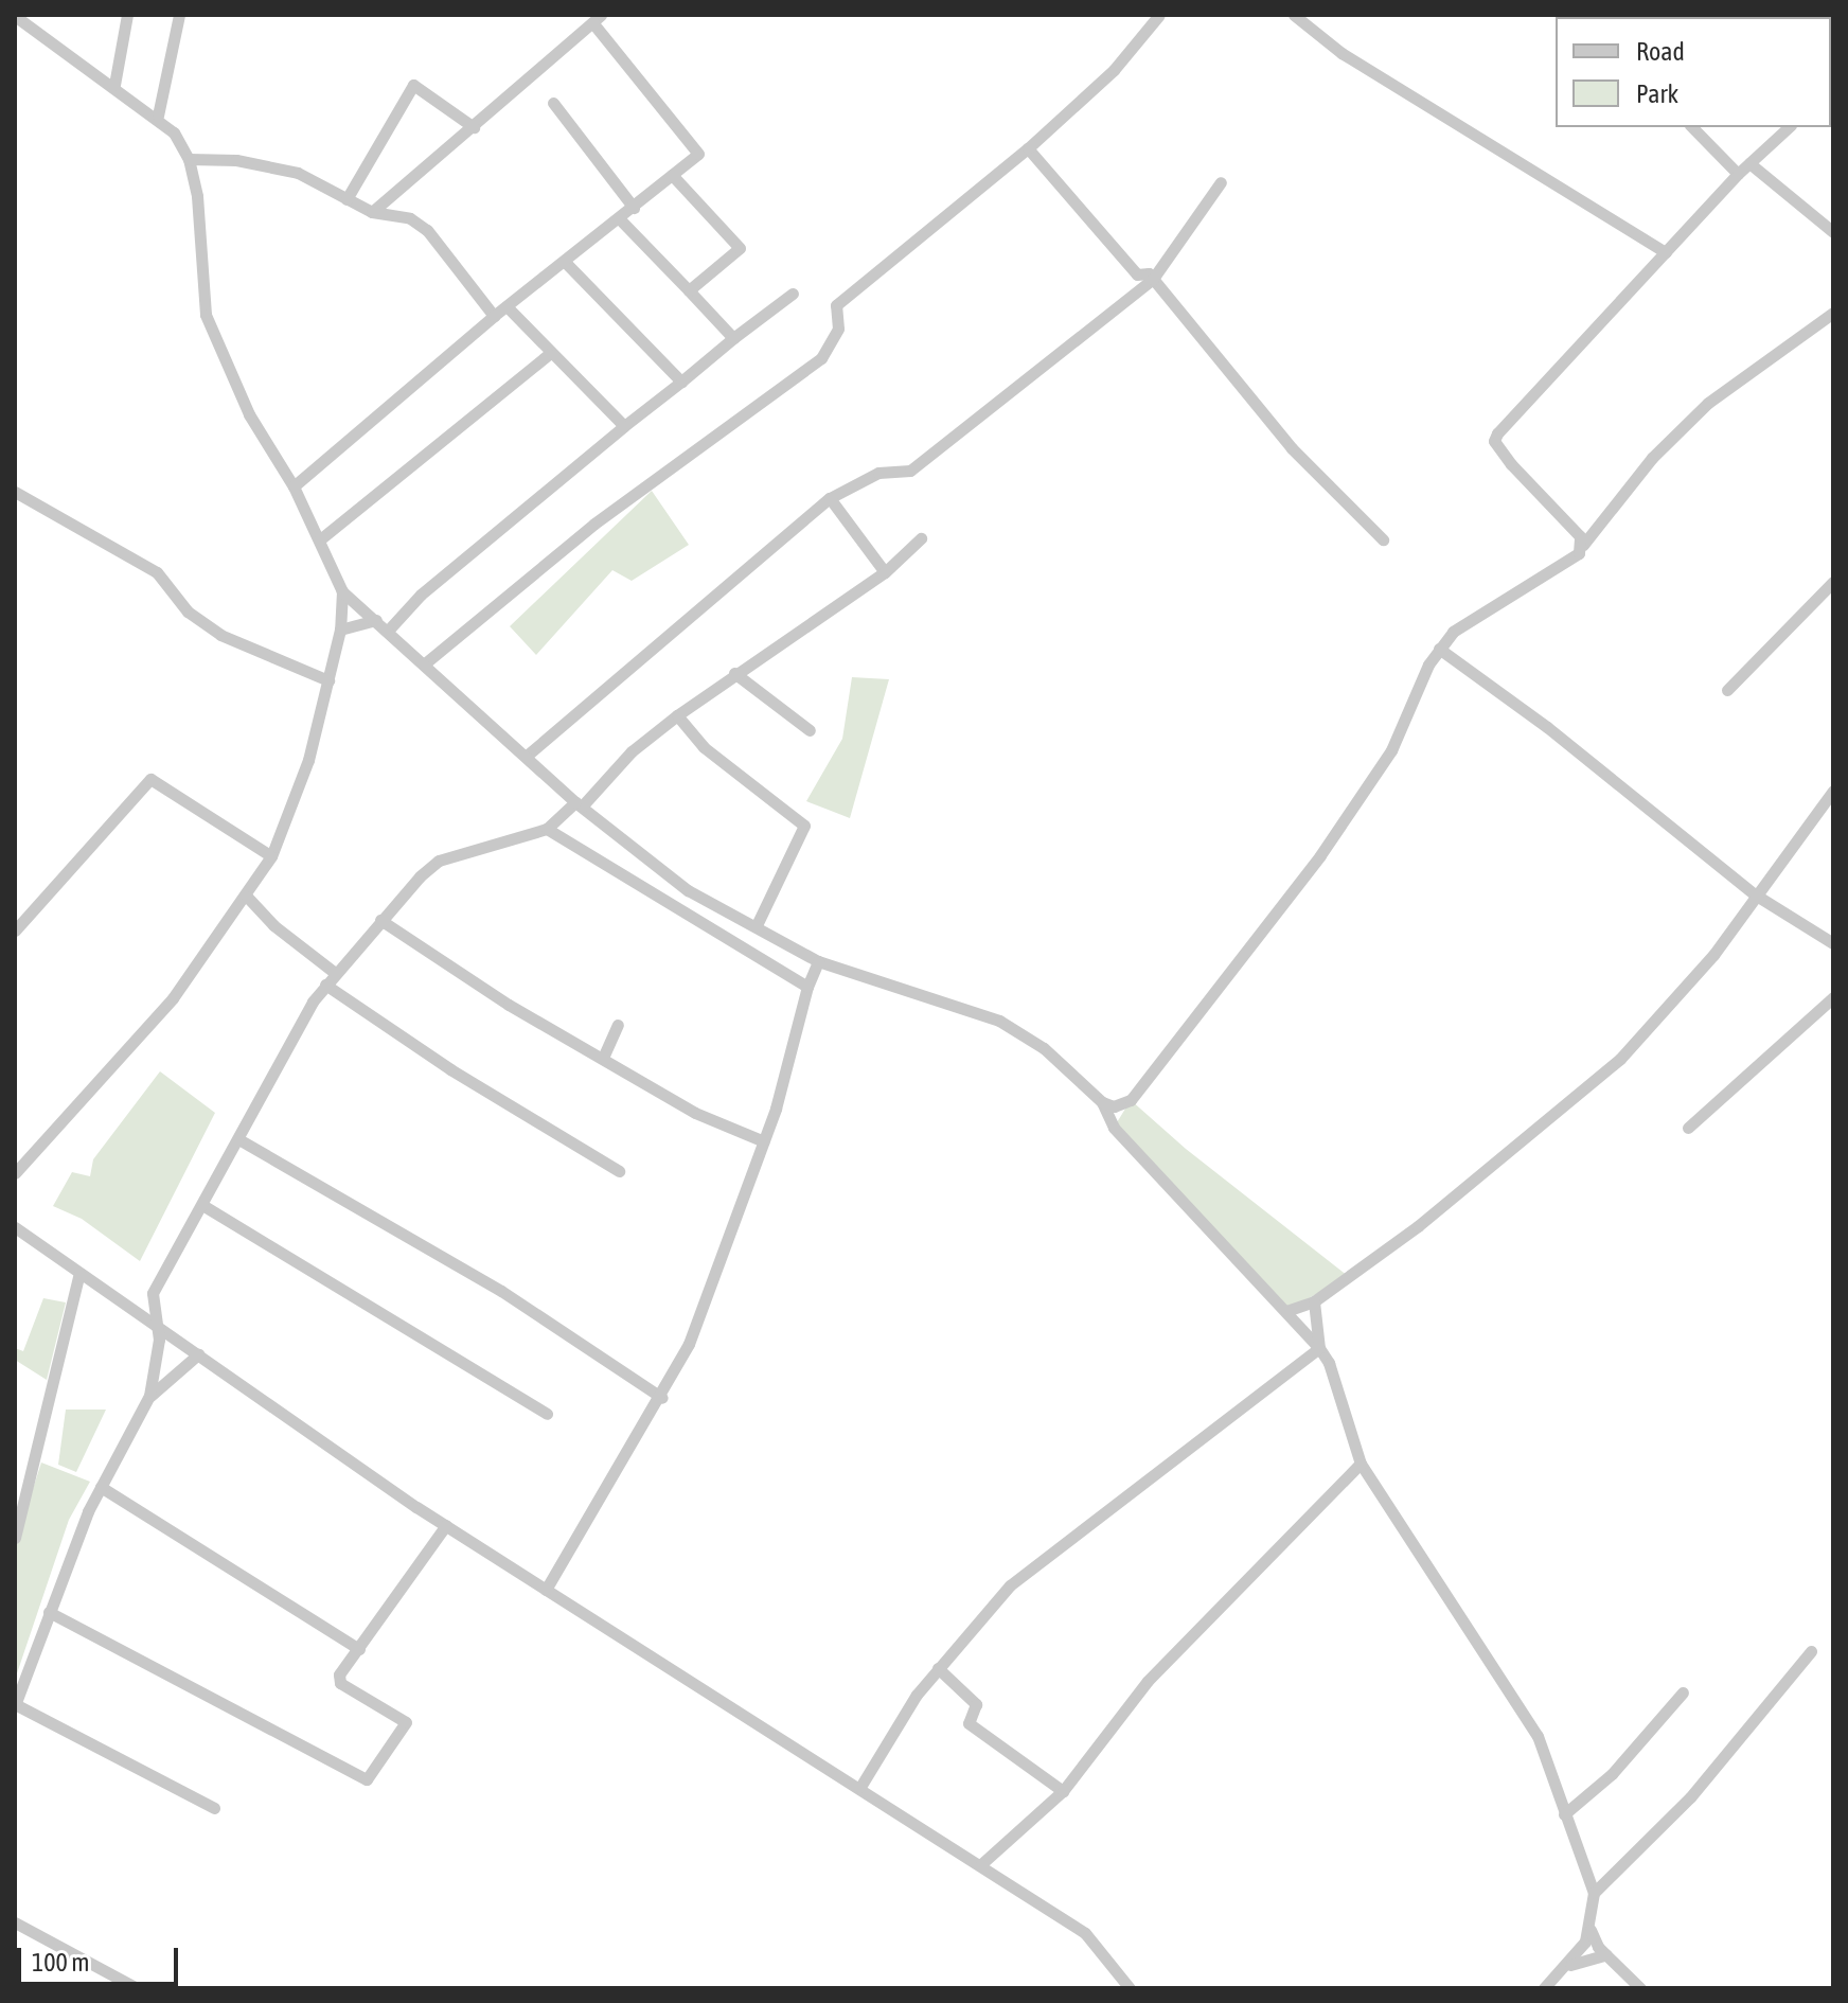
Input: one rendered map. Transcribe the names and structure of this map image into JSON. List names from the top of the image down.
{
  "legend": ["Road", "Park"],
  "scale_bar": "100 m"
}
